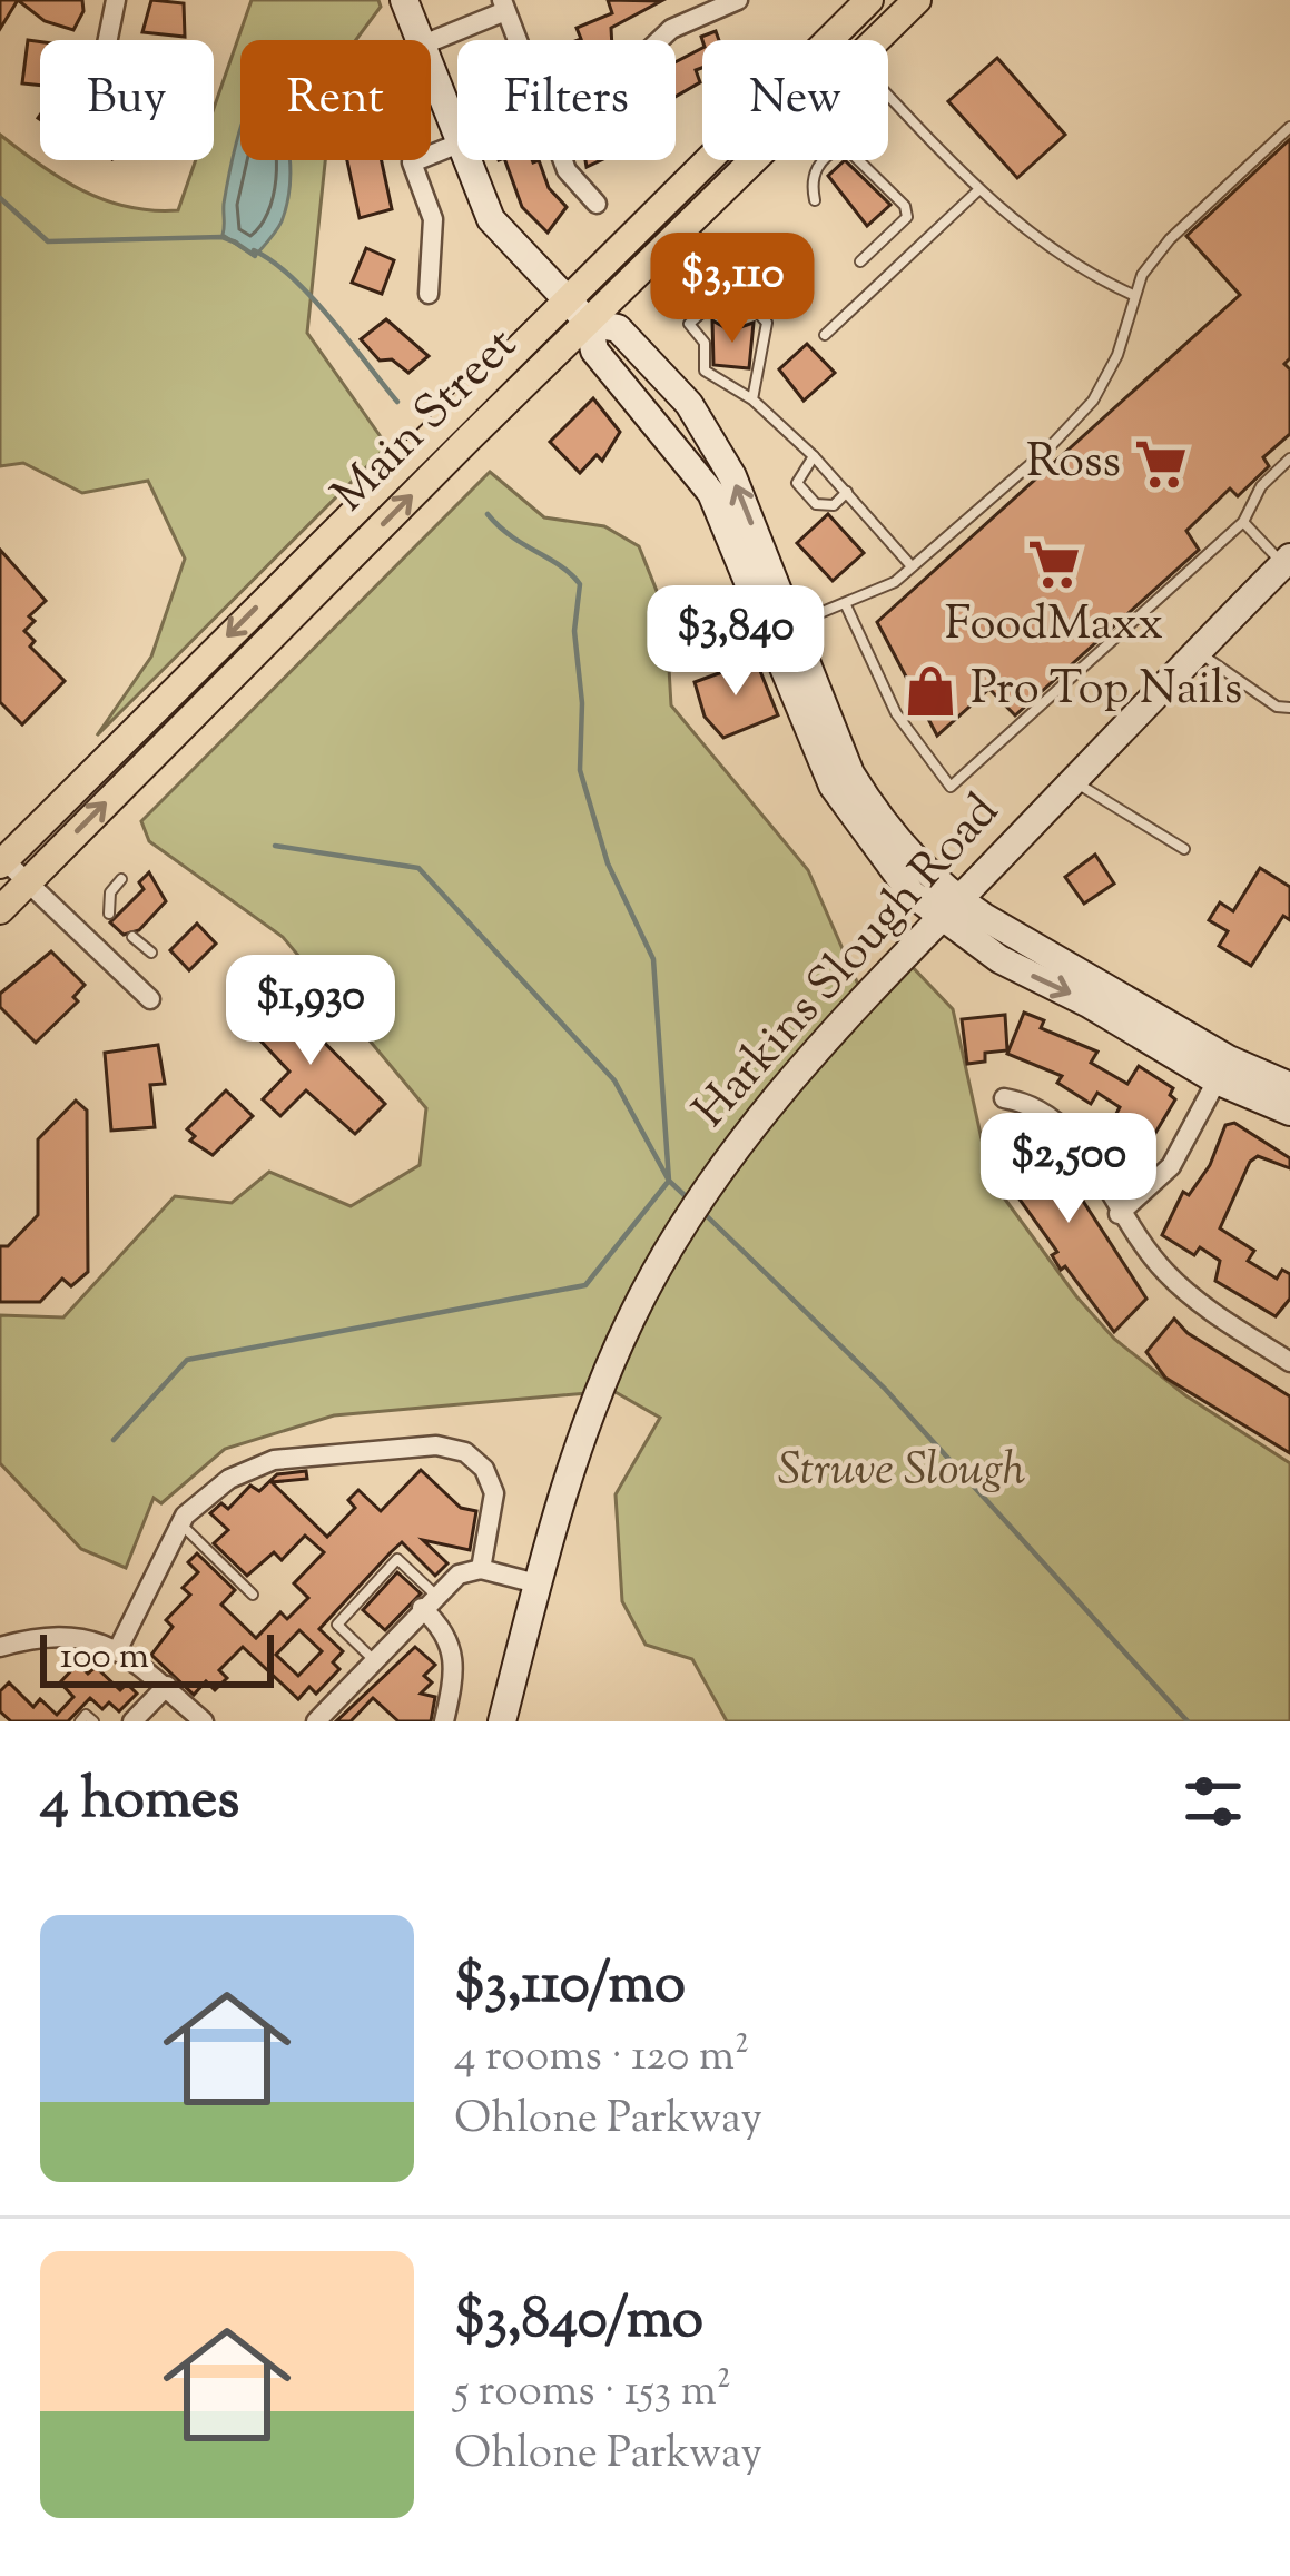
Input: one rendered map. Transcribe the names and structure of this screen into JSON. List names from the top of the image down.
{
  "streets": {
    "main road": ["Main Street", "Harkins Slough Road"]
  },
  "parks": ["Struve Slough"],
  "places": {
    "supermarket": ["Ross", "FoodMaxx"],
    "shop": ["Pro Top Nails"]
  },
  "scale_bar": "100 m",
  "page": {
    "chip": [
      "Buy",
      "Rent",
      "Filters",
      "New"
    ],
    "price": [
      "$3,110",
      "$3,840",
      "$1,930",
      "$2,500"
    ],
    "scale": "100 m",
    "heading": "4 homes",
    "list": [
      {
        "name": "$3,110/mo",
        "note": "4 rooms · 120 m² · Ohlone Parkway"
      },
      {
        "name": "$3,840/mo",
        "note": "5 rooms · 153 m² · Ohlone Parkway"
      }
    ]
  }
}
